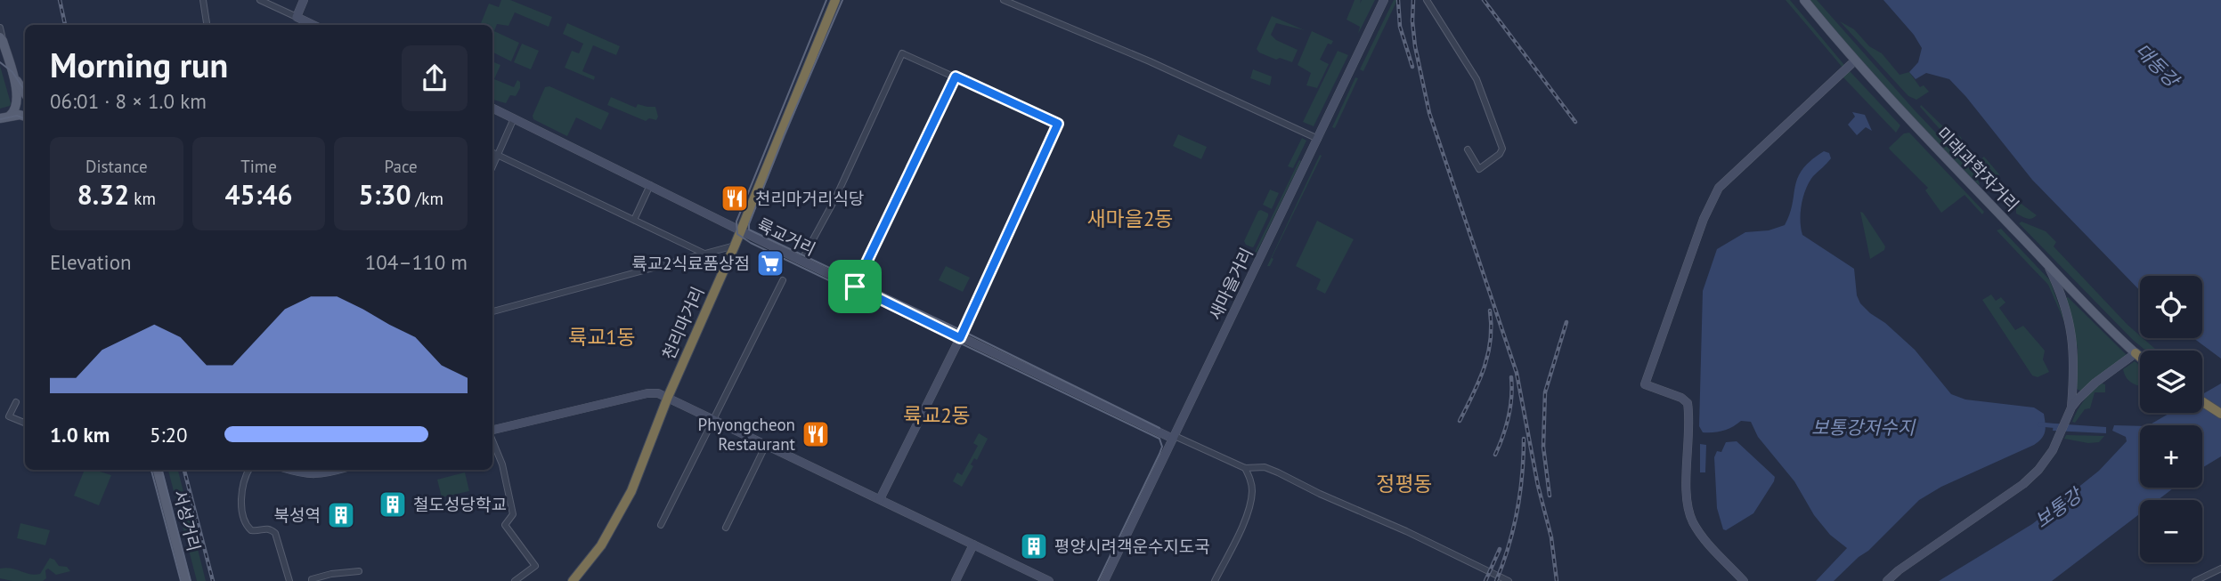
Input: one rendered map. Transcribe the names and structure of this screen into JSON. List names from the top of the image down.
{
  "streets": {
    "highway": ["천리마거리"],
    "main road": ["미래과학자거리", "서성거리"],
    "street": ["륙교거리", "새마을거리"]
  },
  "crossings": [
    ["륙교거리", "새마을거리"],
    ["륙교거리", "천리마거리"]
  ],
  "districts": [
    "새마을2동",
    "륙교1동",
    "륙교2동",
    "정평동"
  ],
  "water": ["대동강", "보통강저수지", "보통강"],
  "places": {
    "restaurant": ["천리마거리식당", "Phyongcheon Restaurant"],
    "supermarket": ["륙교2식료품상점"],
    "building": ["철도성당학교", "북성역", "평양시려객운수지도국"]
  },
  "page": {
    "heading": ["Morning run", "06:01 · 8 × 1.0 km"],
    "stats": [
      ["Distance", "8.32 km"],
      ["Time", "45:46"],
      ["Pace", "5:30 /km"]
    ],
    "chart": ["Elevation", "104–110 m"],
    "map_buttons": ["+", "−"],
    "list": [
      {
        "name": "1.0 km",
        "note": "5:20"
      }
    ]
  }
}
